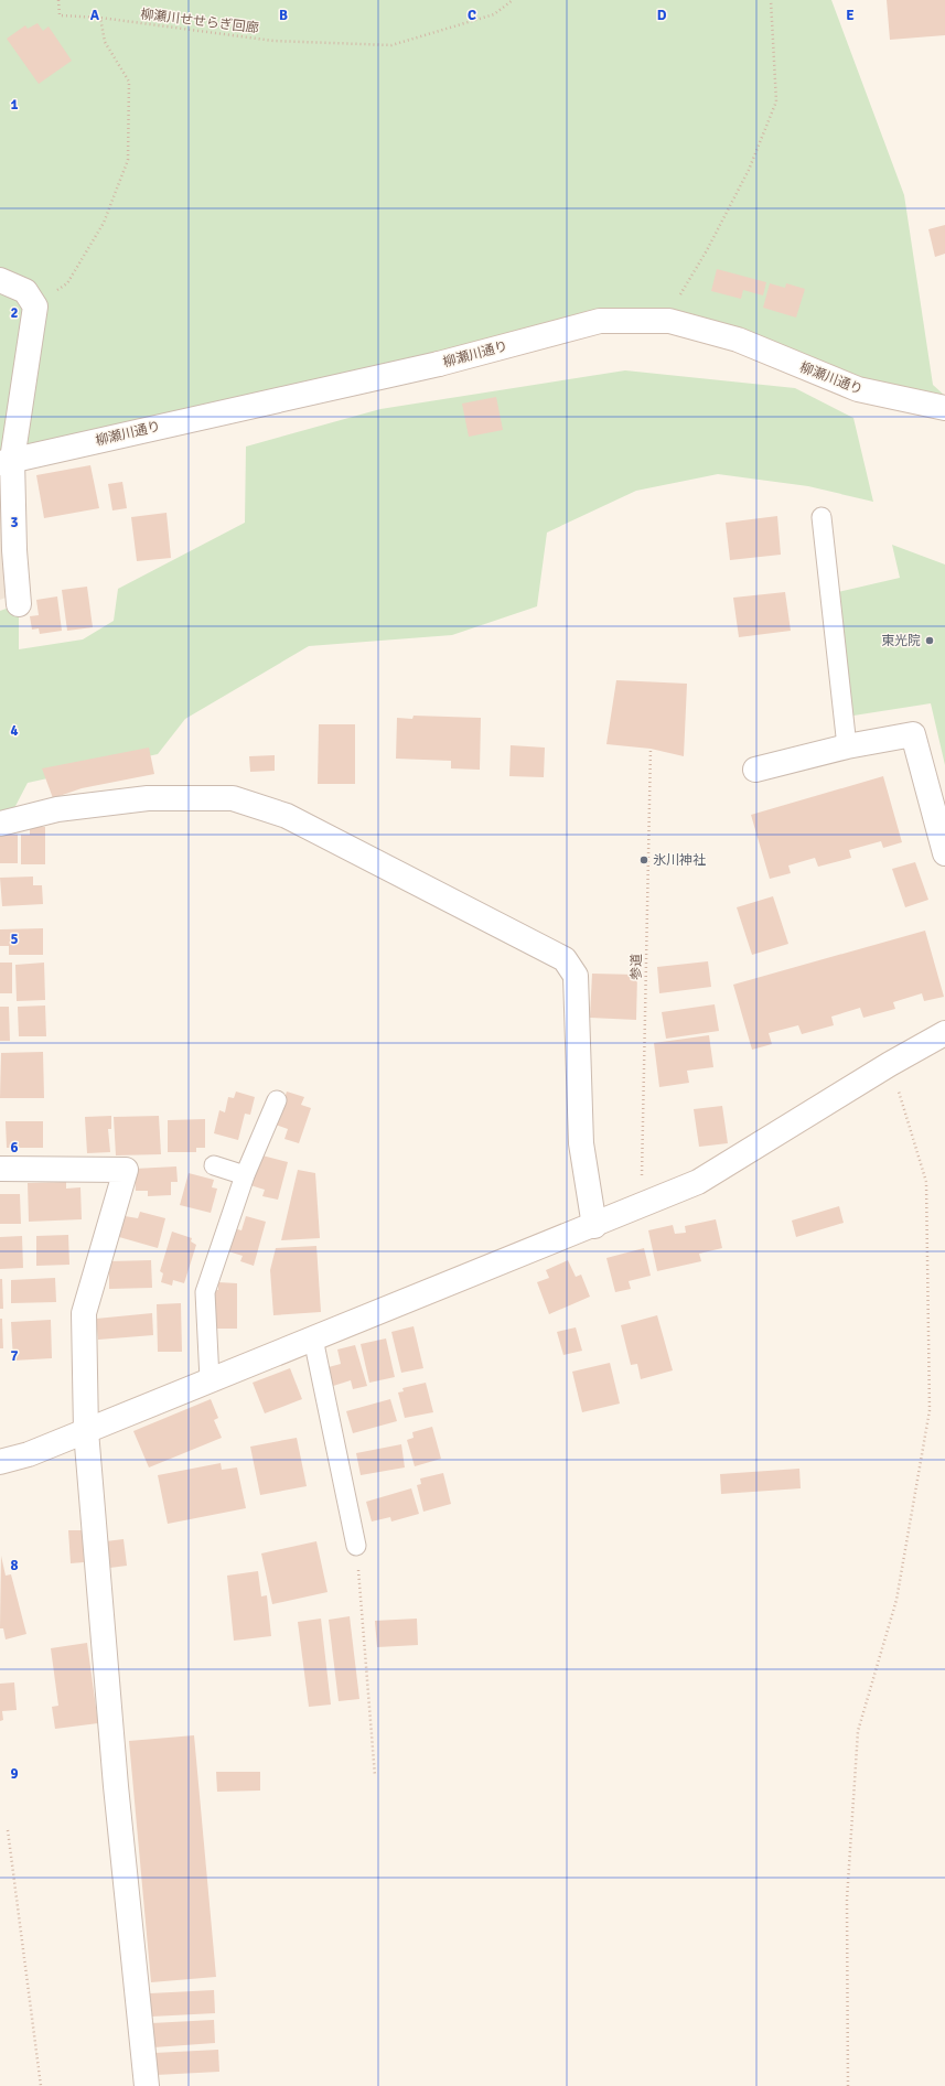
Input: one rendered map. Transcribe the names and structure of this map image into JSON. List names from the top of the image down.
{
  "streets": {
    "street": ["柳瀬川通り"],
    "path": ["柳瀬川せせらぎ回廊", "参道"]
  },
  "places": ["東光院", "氷川神社"],
  "grid": {
    "columns": [
      "A",
      "B",
      "C",
      "D",
      "E"
    ],
    "rows": [
      "1",
      "2",
      "3",
      "4",
      "5",
      "6",
      "7",
      "8",
      "9"
    ]
  }
}
